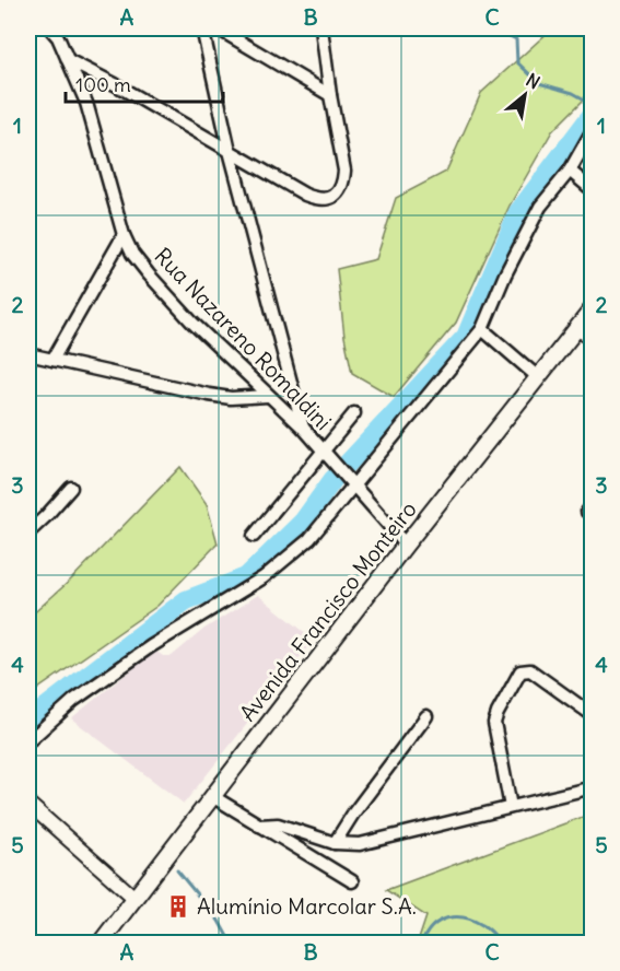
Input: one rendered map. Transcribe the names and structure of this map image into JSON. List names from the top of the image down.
{
  "streets": {
    "main road": ["Avenida Francisco Monteiro"],
    "street": ["Rua Nazareno Romaldini"]
  },
  "crossings": [
    ["Rua Nazareno Romaldini", "Avenida Francisco Monteiro"]
  ],
  "places": {
    "building": ["Alumínio Marcolar S.A."]
  },
  "scale_bar": "100 m",
  "north": "top right",
  "grid": {
    "columns": ["A", "B", "C"],
    "rows": [
      "1",
      "2",
      "3",
      "4",
      "5"
    ]
  }
}
